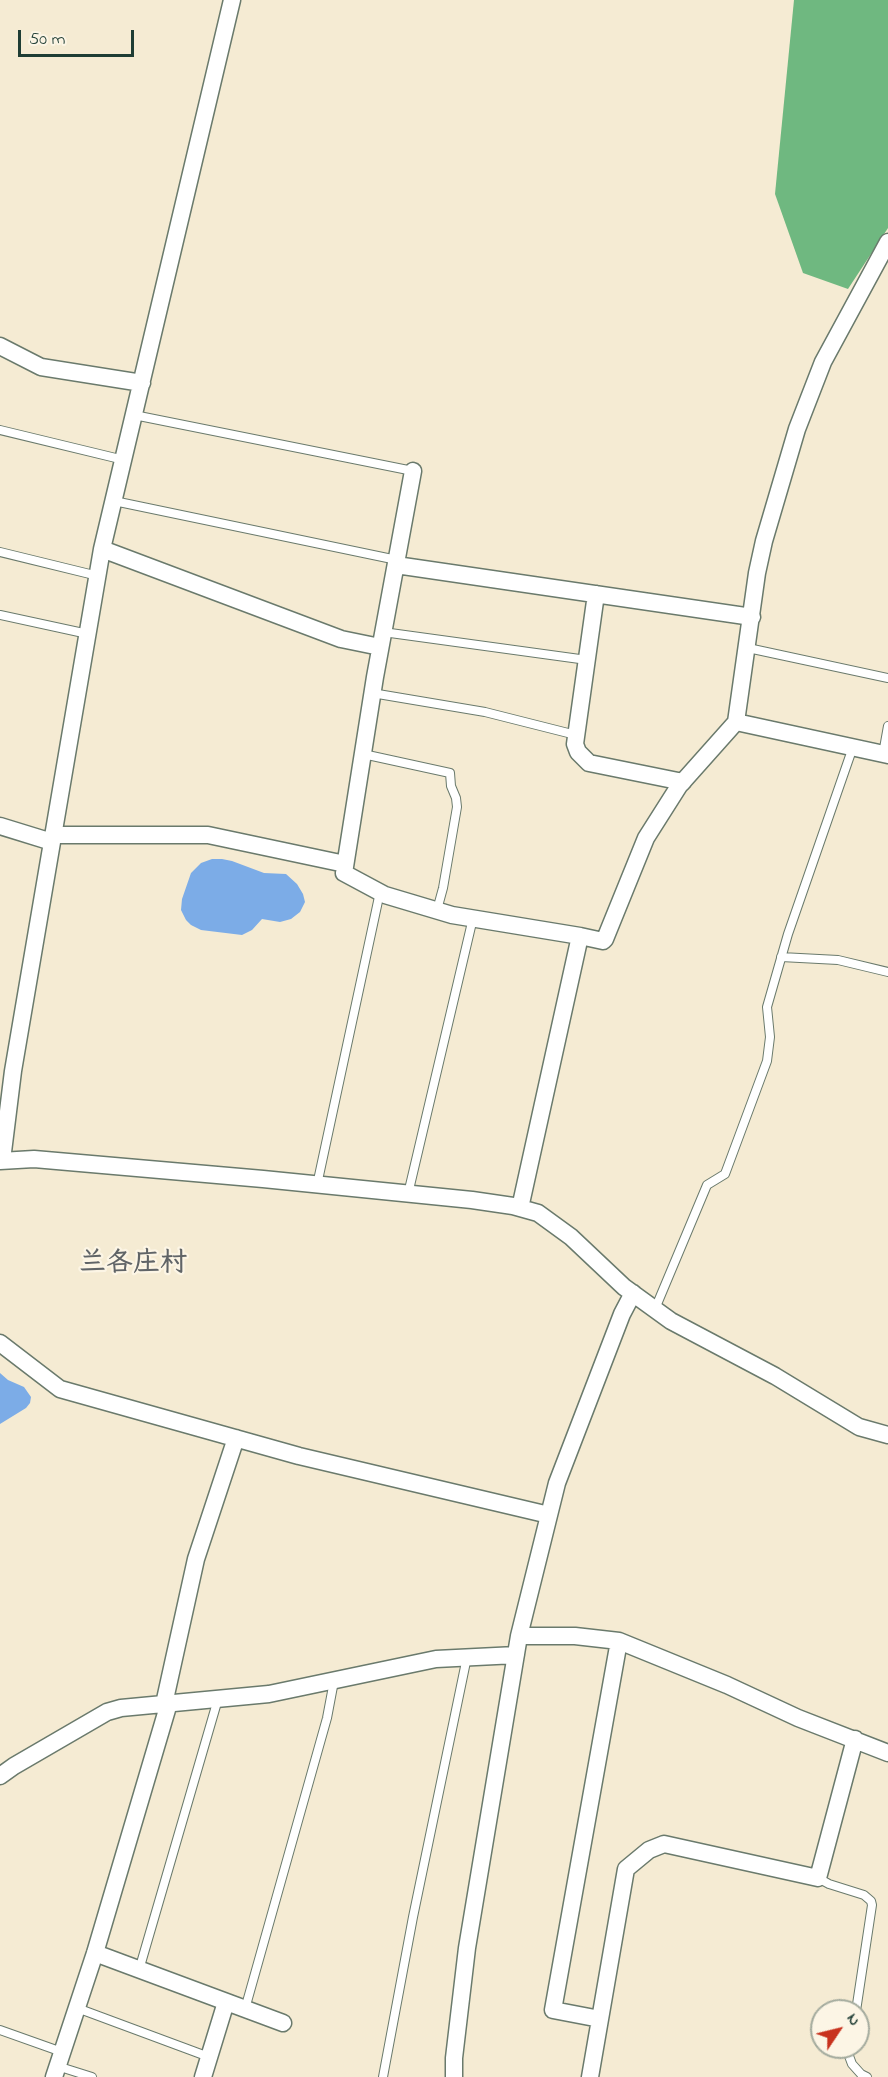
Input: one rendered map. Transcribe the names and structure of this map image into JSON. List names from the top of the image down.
{
  "districts": ["兰各庄村"],
  "scale_bar": "50 m",
  "north": "top right"
}
